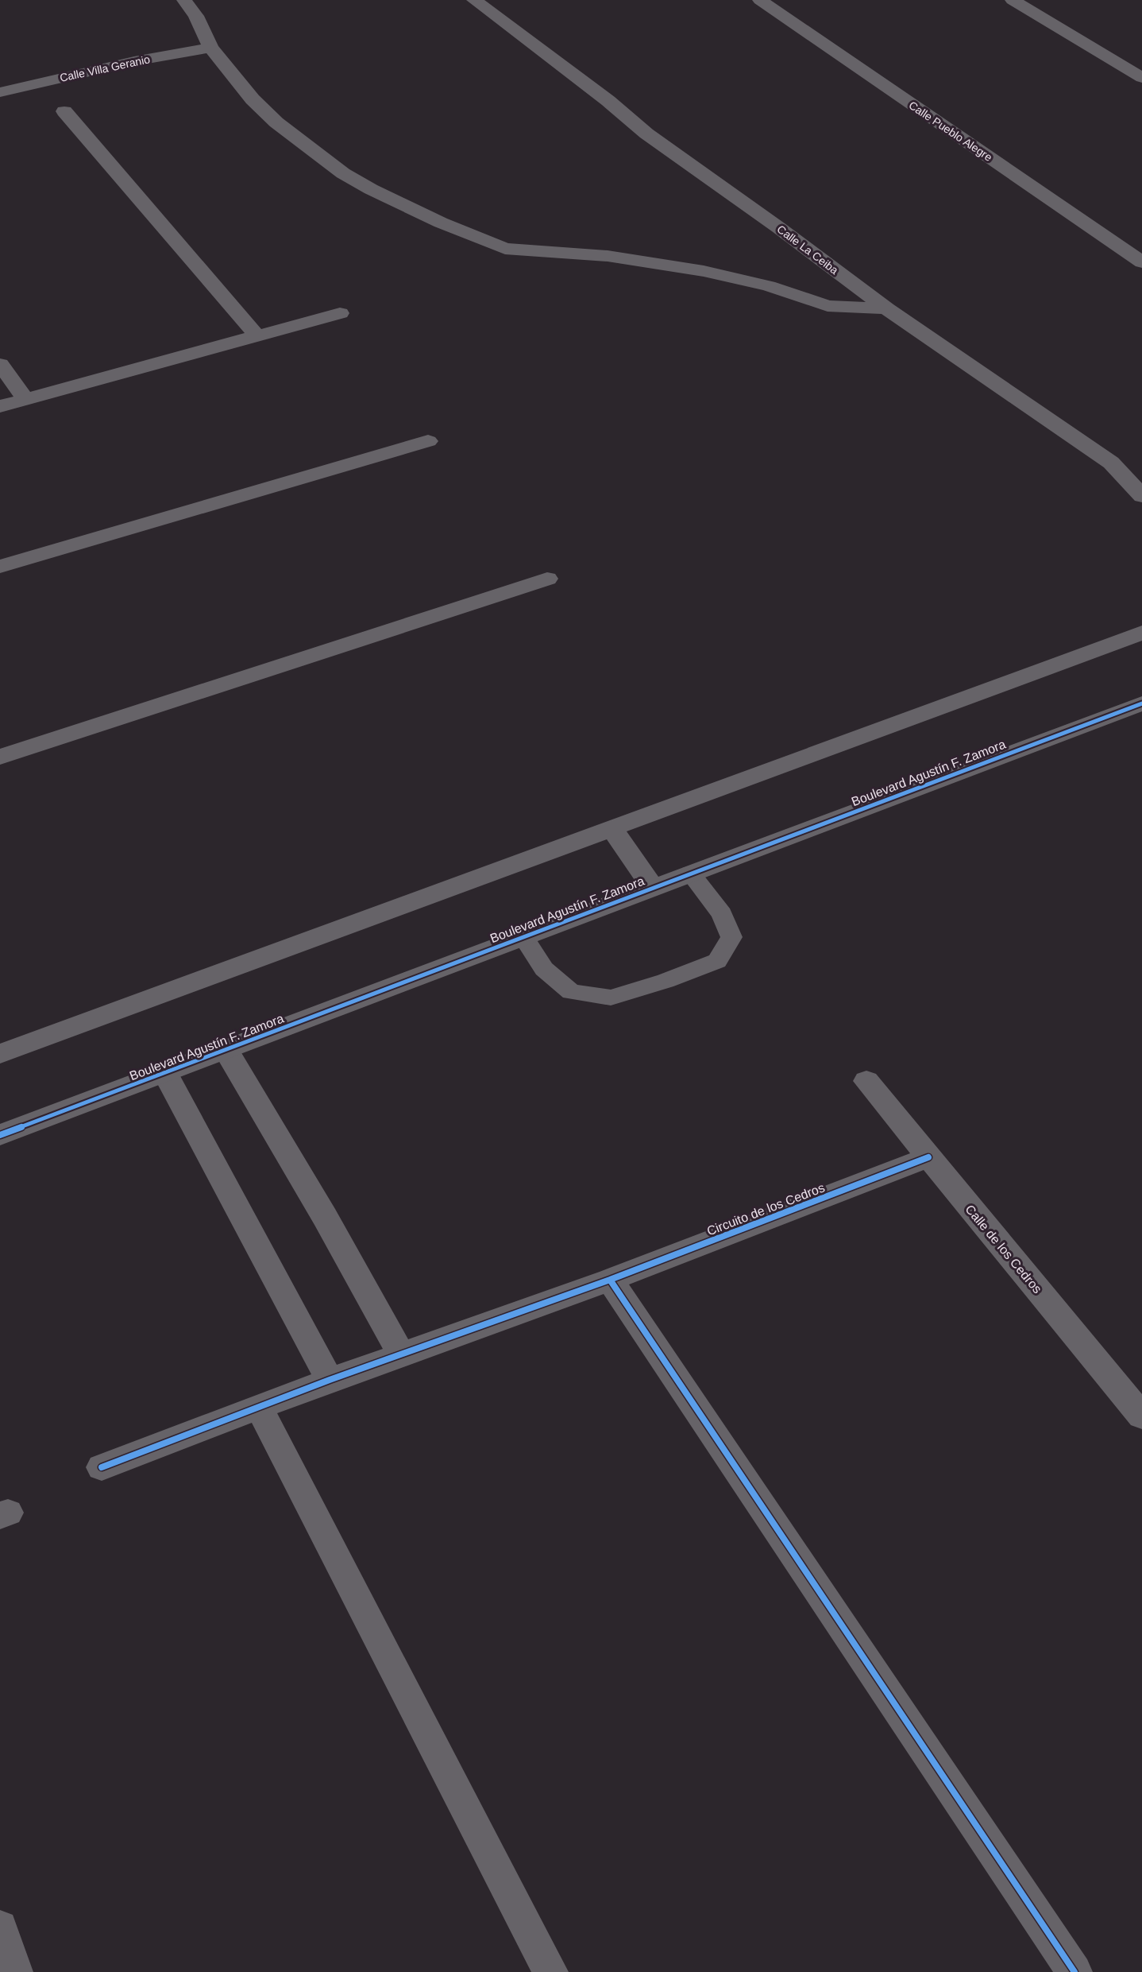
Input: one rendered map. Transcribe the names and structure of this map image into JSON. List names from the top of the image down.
{
  "streets": {
    "street": [
      "Calle Villa Geranio",
      "Calle Pueblo Alegre",
      "Calle La Ceiba",
      "Boulevard Agustín F. Zamora",
      "Circuito de los Cedros",
      "Calle de los Cedros"
    ]
  },
  "crossings": [
    ["Circuito de los Cedros", "Calle de los Cedros"]
  ]
}
